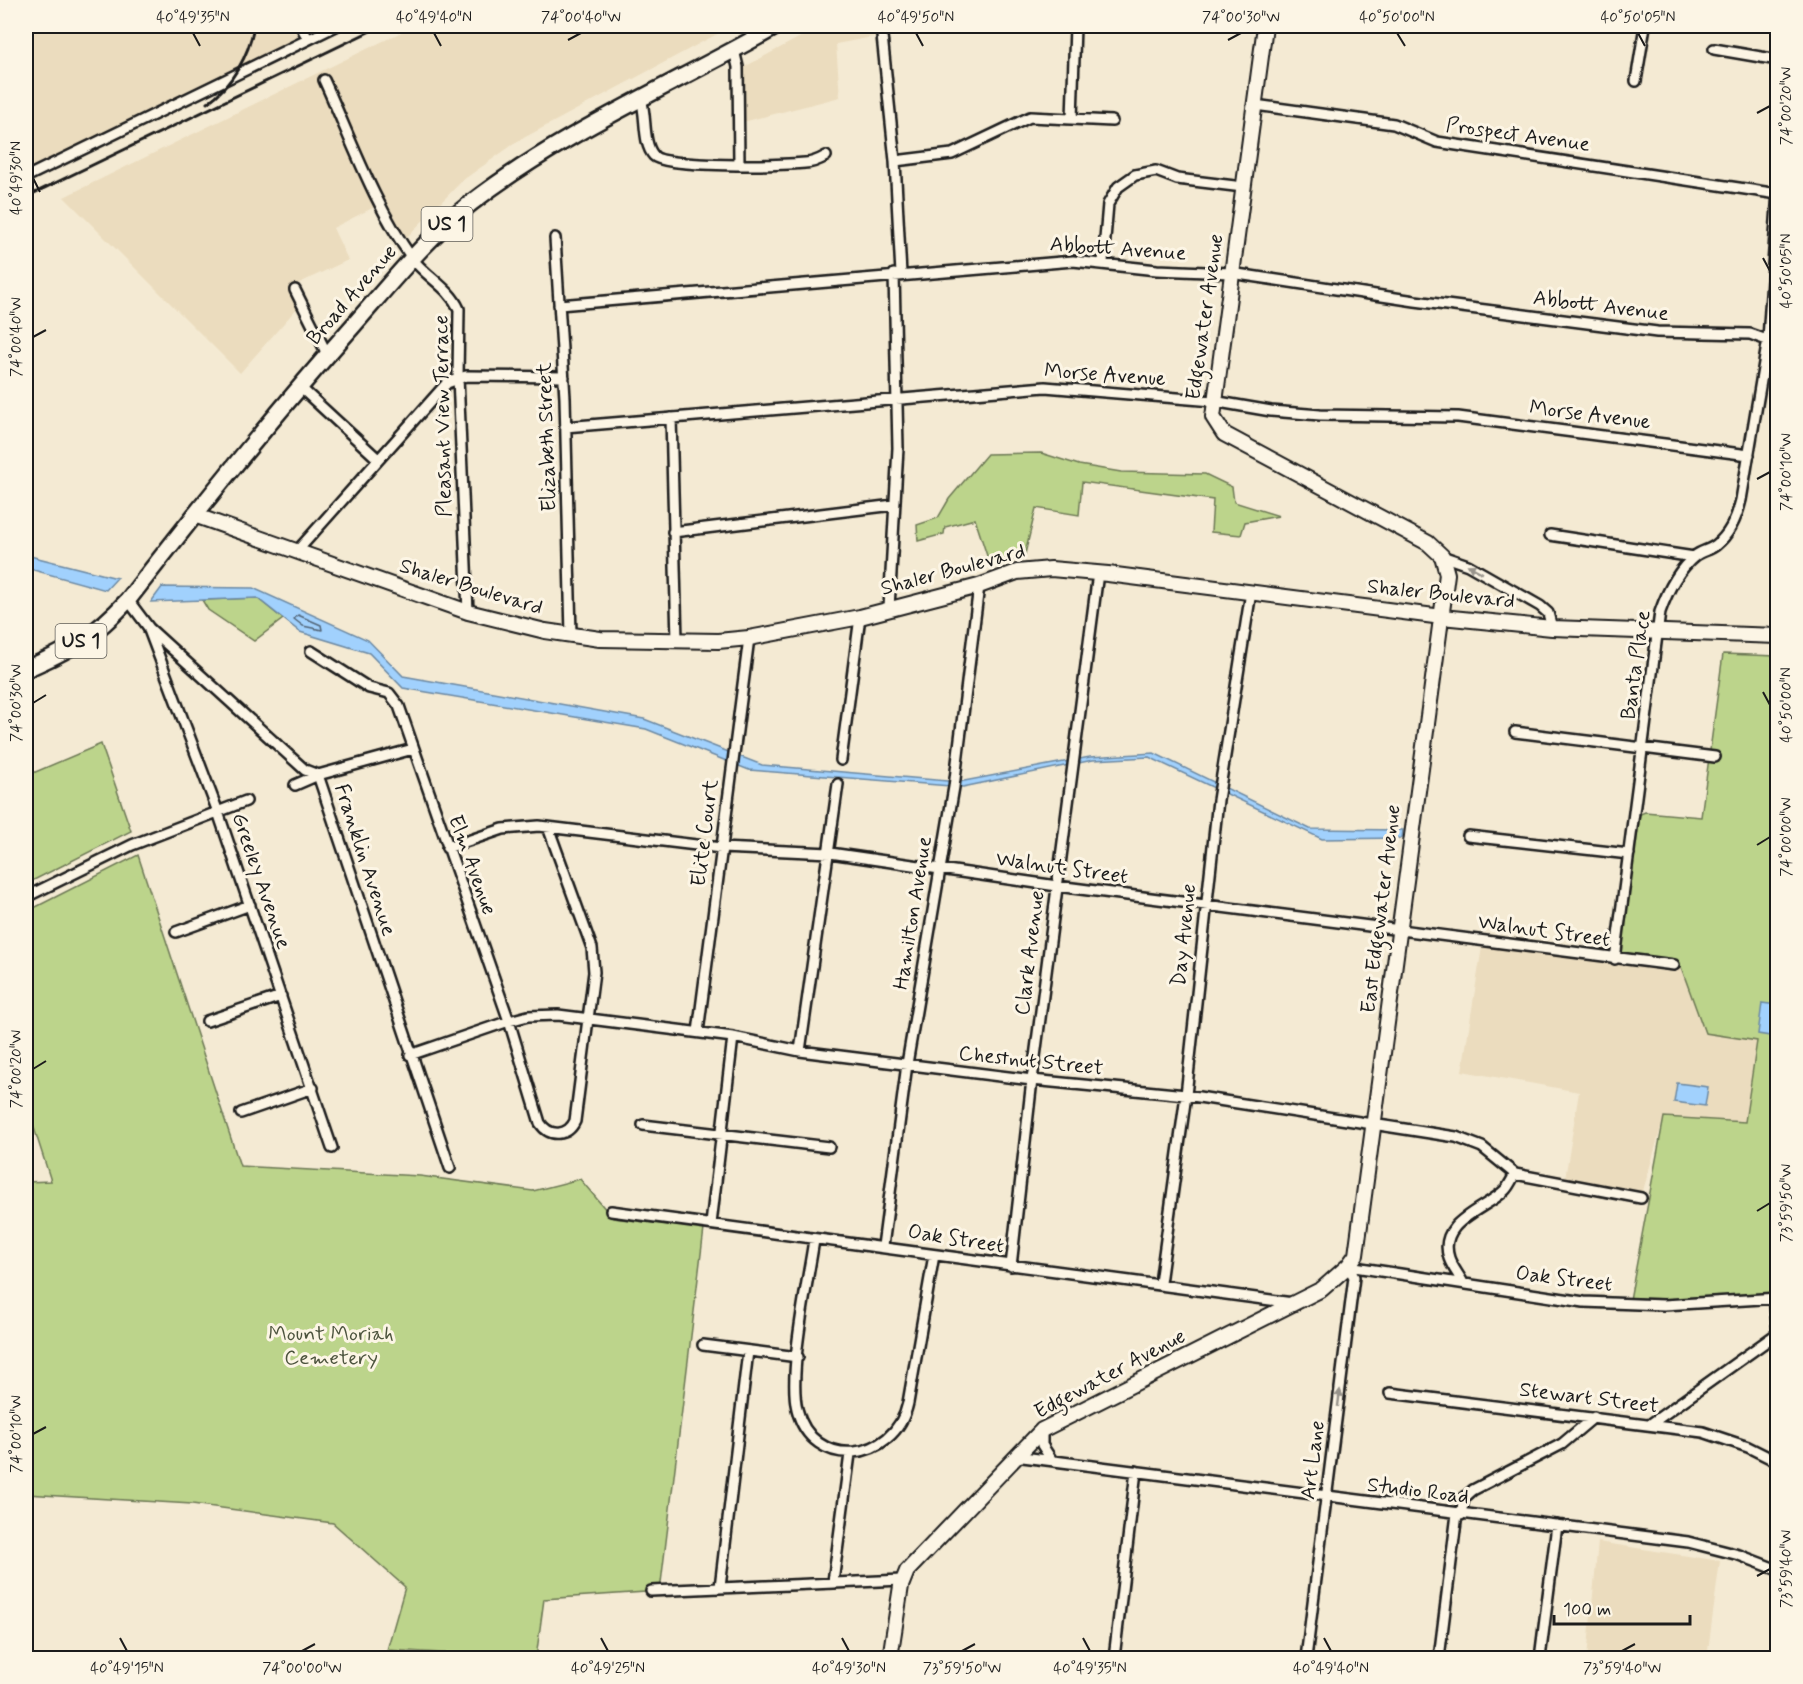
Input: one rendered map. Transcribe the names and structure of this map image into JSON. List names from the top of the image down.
{
  "streets": {
    "main road": ["US 1", "Broad Avenue"],
    "street": [
      "Prospect Avenue",
      "Abbott Avenue",
      "Edgewater Avenue",
      "Morse Avenue",
      "Pleasant View Terrace",
      "Elizabeth Street",
      "Shaler Boulevard",
      "Banta Place",
      "Elite Court",
      "Franklin Avenue",
      "Elm Avenue",
      "Walnut Street",
      "Greeley Avenue",
      "East Edgewater Avenue",
      "Hamilton Avenue",
      "Day Avenue",
      "Clark Avenue",
      "Chestnut Street",
      "Oak Street",
      "Stewart Street",
      "Art Lane",
      "Studio Road"
    ]
  },
  "crossings": [
    ["Prospect Avenue", "Edgewater Avenue"],
    ["Prospect Avenue", "Banta Place"],
    ["Abbott Avenue", "Edgewater Avenue"],
    ["Abbott Avenue", "Elizabeth Street"],
    ["Abbott Avenue", "Banta Place"],
    ["Broad Avenue", "Pleasant View Terrace"],
    ["Broad Avenue", "Shaler Boulevard"],
    ["Broad Avenue", "Franklin Avenue"],
    ["Edgewater Avenue", "Morse Avenue"],
    ["Edgewater Avenue", "East Edgewater Avenue"],
    ["Edgewater Avenue", "Oak Street"],
    ["Edgewater Avenue", "Art Lane"],
    ["Edgewater Avenue", "Studio Road"],
    ["Morse Avenue", "Elizabeth Street"],
    ["Morse Avenue", "Banta Place"],
    ["Pleasant View Terrace", "Shaler Boulevard"],
    ["Elizabeth Street", "Shaler Boulevard"],
    ["Shaler Boulevard", "Banta Place"],
    ["Shaler Boulevard", "Elite Court"],
    ["Shaler Boulevard", "East Edgewater Avenue"],
    ["Shaler Boulevard", "Hamilton Avenue"],
    ["Shaler Boulevard", "Day Avenue"],
    ["Shaler Boulevard", "Clark Avenue"],
    ["Banta Place", "Walnut Street"],
    ["Elite Court", "Walnut Street"],
    ["Elite Court", "Chestnut Street"],
    ["Franklin Avenue", "Greeley Avenue"],
    ["Franklin Avenue", "Chestnut Street"],
    ["Elm Avenue", "Walnut Street"],
    ["Elm Avenue", "Chestnut Street"],
    ["Walnut Street", "East Edgewater Avenue"],
    ["Walnut Street", "Hamilton Avenue"],
    ["Walnut Street", "Day Avenue"],
    ["Walnut Street", "Clark Avenue"],
    ["East Edgewater Avenue", "Chestnut Street"],
    ["East Edgewater Avenue", "Oak Street"],
    ["East Edgewater Avenue", "Art Lane"],
    ["Hamilton Avenue", "Chestnut Street"],
    ["Hamilton Avenue", "Oak Street"],
    ["Day Avenue", "Chestnut Street"],
    ["Day Avenue", "Oak Street"],
    ["Clark Avenue", "Chestnut Street"],
    ["Clark Avenue", "Oak Street"],
    ["Oak Street", "Art Lane"],
    ["Art Lane", "Studio Road"]
  ],
  "one_way": ["Art Lane"],
  "parks": ["Mount Moriah Cemetery"],
  "scale_bar": "100 m",
  "coordinates": [
    "40°49'35\"N",
    "40°49'40\"N",
    "74°00'40\"W",
    "40°49'50\"N",
    "74°00'30\"W",
    "40°50'00\"N",
    "40°50'05\"N",
    "74°00'20\"W",
    "40°49'30\"N",
    "74°00'10\"W",
    "74°00'00\"W",
    "73°59'50\"W",
    "73°59'40\"W",
    "40°49'15\"N",
    "40°49'25\"N"
  ]
}
